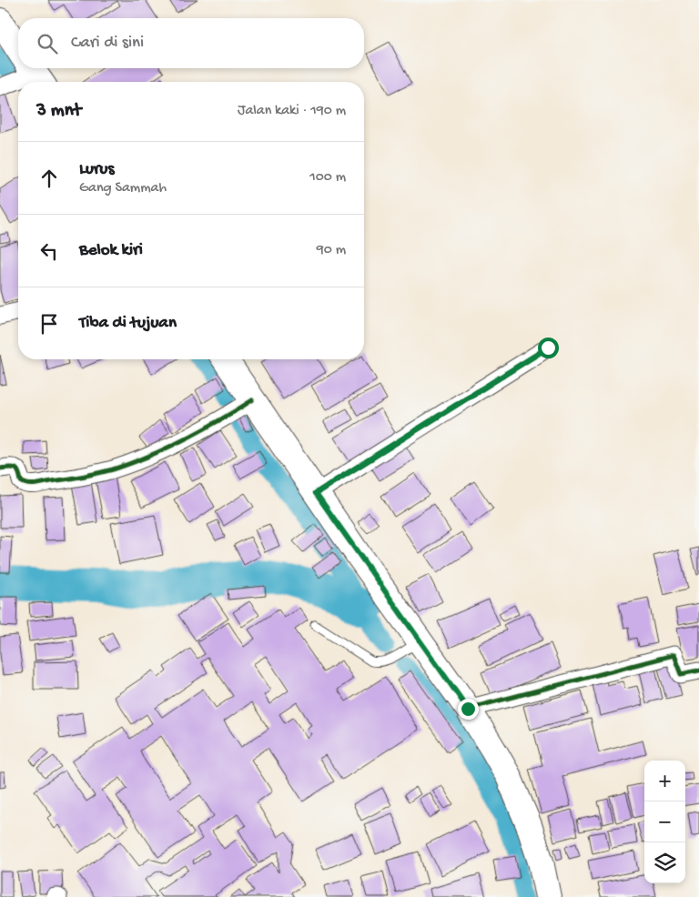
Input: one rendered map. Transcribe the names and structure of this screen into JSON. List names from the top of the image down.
{
  "page": {
    "search": "Cari di sini",
    "heading": ["3 mnt", "Jalan kaki · 190 m"],
    "list": [
      ["Lurus", "Gang Sammah", "100 m"],
      ["Belok kiri", "90 m"],
      "Tiba di tujuan"
    ],
    "map_buttons": ["+", "−"]
  }
}
